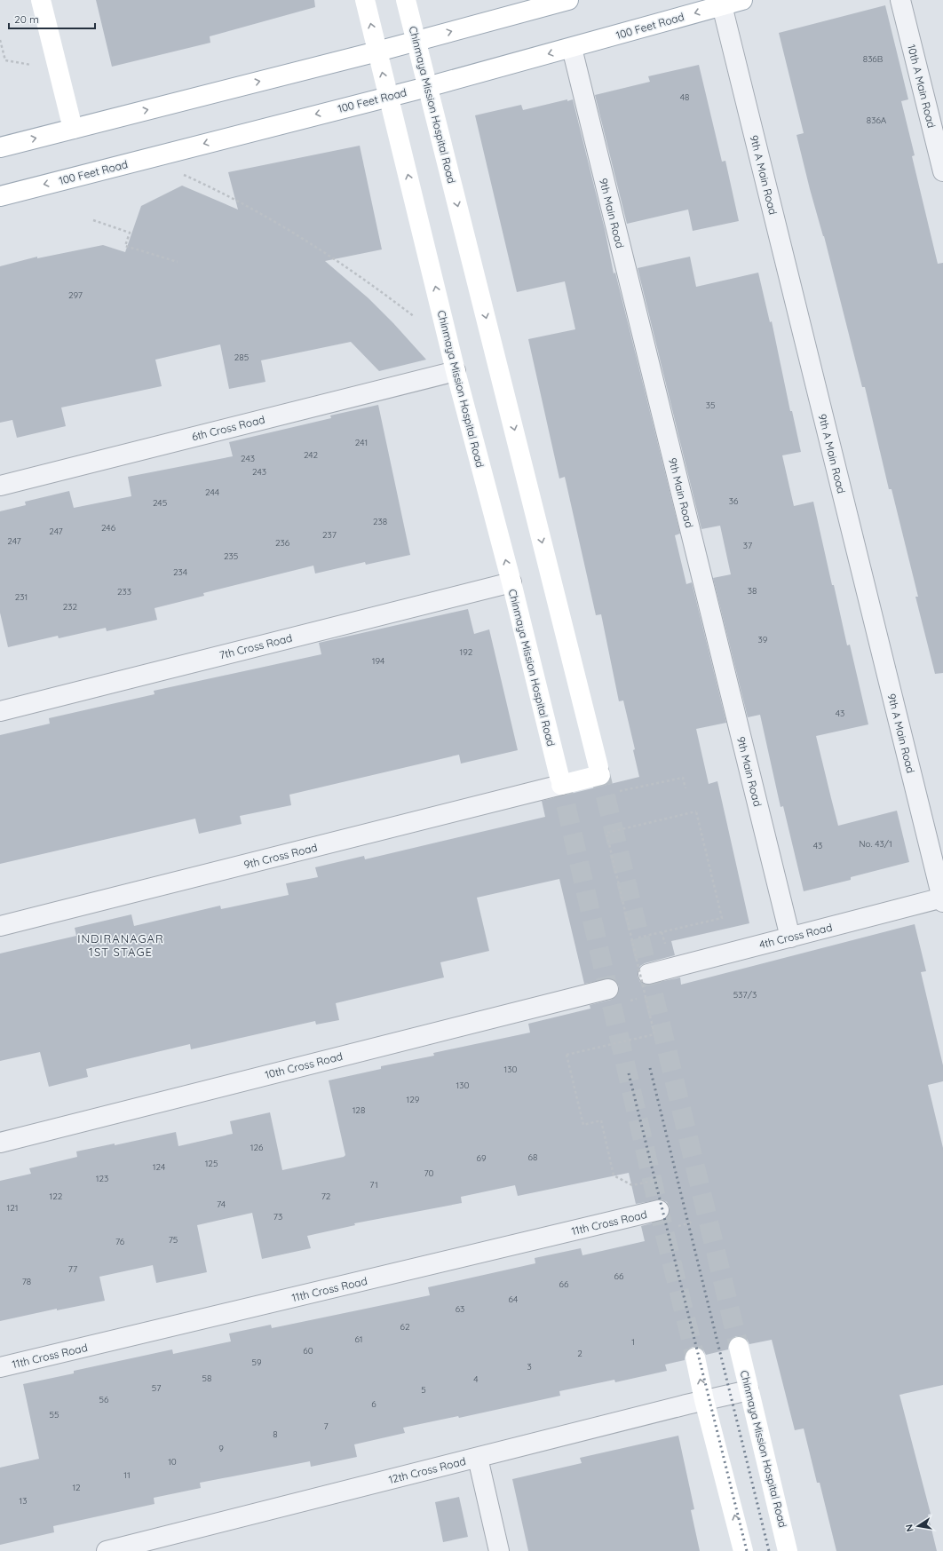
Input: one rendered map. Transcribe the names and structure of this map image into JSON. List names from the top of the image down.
{
  "streets": {
    "main road": ["100 Feet Road", "Chinmaya Mission Hospital Road"],
    "street": [
      "10th A Main Road",
      "9th A Main Road",
      "9th Main Road",
      "6th Cross Road",
      "7th Cross Road",
      "9th Cross Road",
      "4th Cross Road",
      "10th Cross Road",
      "11th Cross Road",
      "12th Cross Road"
    ]
  },
  "crossings": [
    ["100 Feet Road", "Chinmaya Mission Hospital Road"],
    ["100 Feet Road", "9th A Main Road"],
    ["100 Feet Road", "9th Main Road"],
    ["Chinmaya Mission Hospital Road", "6th Cross Road"],
    ["Chinmaya Mission Hospital Road", "7th Cross Road"],
    ["Chinmaya Mission Hospital Road", "9th Cross Road"],
    ["Chinmaya Mission Hospital Road", "12th Cross Road"],
    ["9th A Main Road", "4th Cross Road"],
    ["9th Main Road", "4th Cross Road"]
  ],
  "districts": ["INDIRANAGAR 1ST STAGE"],
  "house_numbers": [
    "836B",
    "48",
    "836A",
    "297",
    "285",
    "35",
    "241",
    "242",
    "243",
    "243",
    "244",
    "36",
    "245",
    "238",
    "246",
    "247",
    "237",
    "247",
    "236",
    "37",
    "235",
    "234",
    "38",
    "233",
    "231",
    "232",
    "39",
    "192",
    "194",
    "43",
    "No. 43/1",
    "43",
    "537/3",
    "130",
    "130",
    "129",
    "128",
    "126",
    "68",
    "69",
    "125",
    "124",
    "70",
    "123",
    "71",
    "122",
    "72",
    "74",
    "121",
    "73",
    "75",
    "76",
    "77",
    "66",
    "78",
    "66",
    "64",
    "63",
    "62",
    "61",
    "1",
    "60",
    "2",
    "59",
    "3",
    "58",
    "4",
    "57",
    "5",
    "56",
    "6",
    "55",
    "7",
    "8",
    "9",
    "10",
    "11",
    "12",
    "13"
  ],
  "scale_bar": "20 m",
  "north": "left"
}
